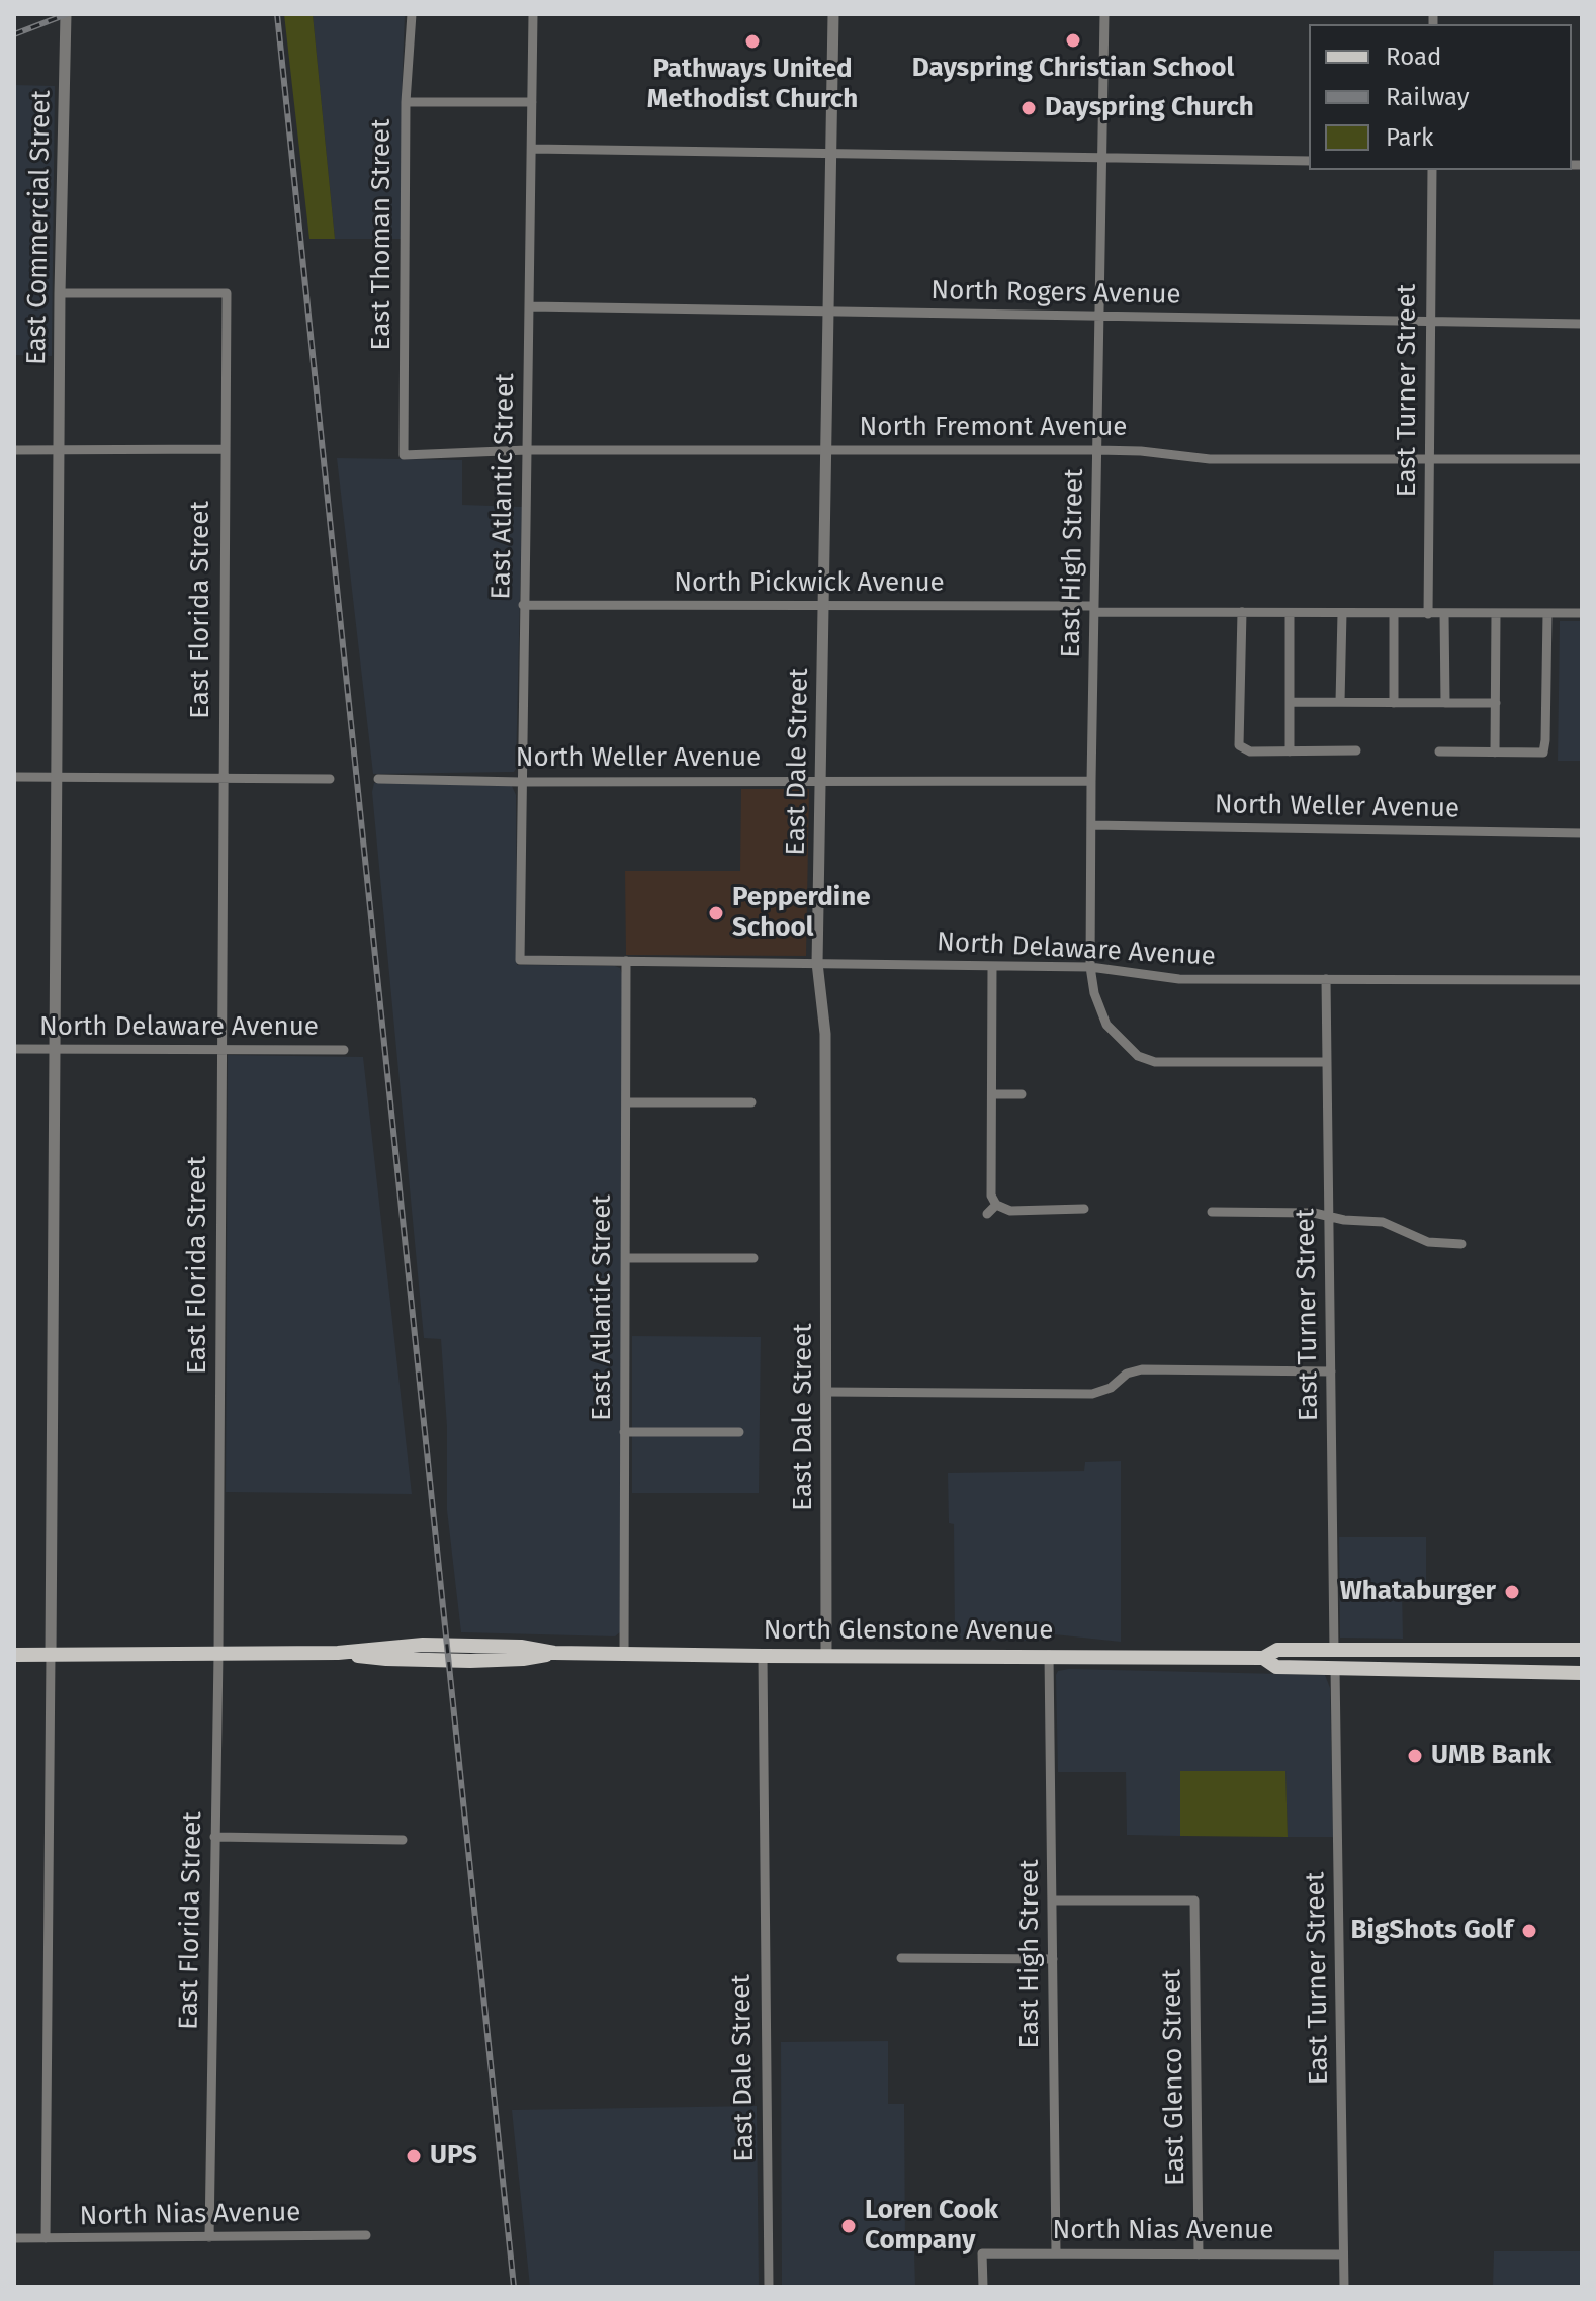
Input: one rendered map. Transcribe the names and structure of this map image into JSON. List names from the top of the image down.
{
  "streets": {
    "main road": ["North Glenstone Avenue"],
    "street": [
      "East Commercial Street",
      "East Thoman Street",
      "North Rogers Avenue",
      "East Turner Street",
      "North Fremont Avenue",
      "East Atlantic Street",
      "East High Street",
      "North Pickwick Avenue",
      "East Florida Street",
      "North Weller Avenue",
      "East Dale Street",
      "North Delaware Avenue",
      "East Glenco Street",
      "North Nias Avenue"
    ]
  },
  "crossings": [
    ["East Commercial Street", "East Florida Street"],
    ["East Commercial Street", "North Delaware Avenue"],
    ["East Commercial Street", "North Glenstone Avenue"],
    ["East Commercial Street", "North Nias Avenue"],
    ["East Thoman Street", "North Fremont Avenue"],
    ["North Rogers Avenue", "East Turner Street"],
    ["North Rogers Avenue", "East Atlantic Street"],
    ["North Rogers Avenue", "East High Street"],
    ["North Rogers Avenue", "East Dale Street"],
    ["East Turner Street", "North Fremont Avenue"],
    ["East Turner Street", "East High Street"],
    ["East Turner Street", "North Pickwick Avenue"],
    ["East Turner Street", "North Delaware Avenue"],
    ["East Turner Street", "North Glenstone Avenue"],
    ["East Turner Street", "North Nias Avenue"],
    ["North Fremont Avenue", "East Atlantic Street"],
    ["North Fremont Avenue", "East High Street"],
    ["North Fremont Avenue", "East Dale Street"],
    ["East Atlantic Street", "North Pickwick Avenue"],
    ["East Atlantic Street", "North Weller Avenue"],
    ["East Atlantic Street", "North Delaware Avenue"],
    ["East Atlantic Street", "North Glenstone Avenue"],
    ["East High Street", "North Pickwick Avenue"],
    ["East High Street", "North Weller Avenue"],
    ["East High Street", "North Delaware Avenue"],
    ["East High Street", "North Glenstone Avenue"],
    ["East High Street", "East Glenco Street"],
    ["East High Street", "North Nias Avenue"],
    ["North Pickwick Avenue", "East Dale Street"],
    ["East Florida Street", "North Delaware Avenue"],
    ["East Florida Street", "North Glenstone Avenue"],
    ["East Florida Street", "North Nias Avenue"],
    ["North Weller Avenue", "East Dale Street"],
    ["East Dale Street", "North Delaware Avenue"],
    ["East Dale Street", "North Glenstone Avenue"],
    ["East Glenco Street", "North Nias Avenue"]
  ],
  "places": [
    "Dayspring Christian School",
    "Pathways United Methodist Church",
    "Dayspring Church",
    "Pepperdine School",
    "Whataburger",
    "UMB Bank",
    "BigShots Golf",
    "UPS",
    "Loren Cook Company"
  ],
  "legend": ["Road", "Railway", "Park"]
}
